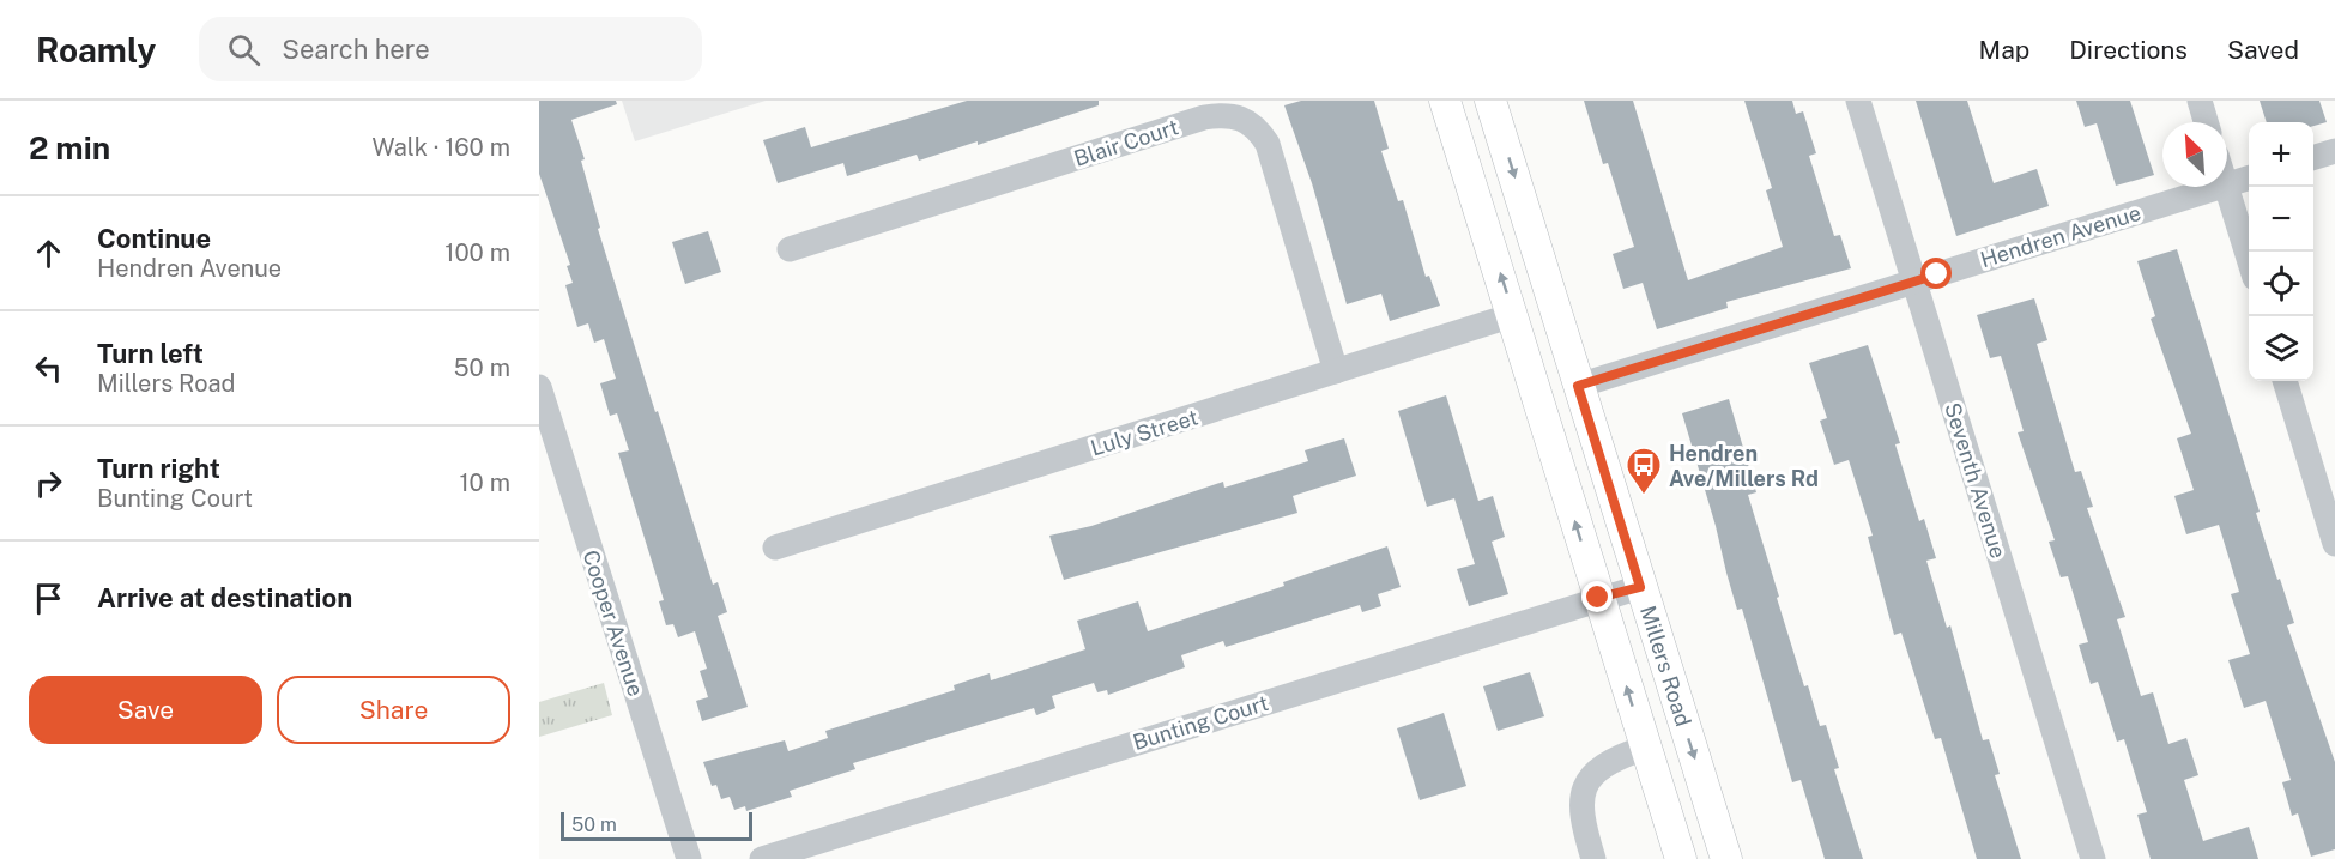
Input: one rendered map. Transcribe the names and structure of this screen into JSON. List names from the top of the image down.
{
  "streets": {
    "main road": ["Millers Road"],
    "street": [
      "Blair Court",
      "Hendren Avenue",
      "Luly Street",
      "Seventh Avenue",
      "Cooper Avenue",
      "Bunting Court"
    ]
  },
  "crossings": [
    ["Blair Court", "Luly Street"],
    ["Hendren Avenue", "Seventh Avenue"],
    ["Hendren Avenue", "Millers Road"],
    ["Luly Street", "Millers Road"],
    ["Millers Road", "Bunting Court"]
  ],
  "places": {
    "bus stop": ["Hendren Ave/Millers Rd"]
  },
  "scale_bar": "50 m",
  "north": "top left",
  "page": {
    "header": "Roamly",
    "search": "Search here",
    "nav": ["Map", "Directions", "Saved"],
    "heading": ["2 min", "Walk · 160 m"],
    "map_buttons": ["+", "−"],
    "list": [
      ["Continue", "Hendren Avenue", "100 m"],
      ["Turn left", "Millers Road", "50 m"],
      ["Turn right", "Bunting Court", "10 m"],
      "Arrive at destination"
    ],
    "buttons": ["Save", "Share"],
    "scale": "50 m"
  }
}
